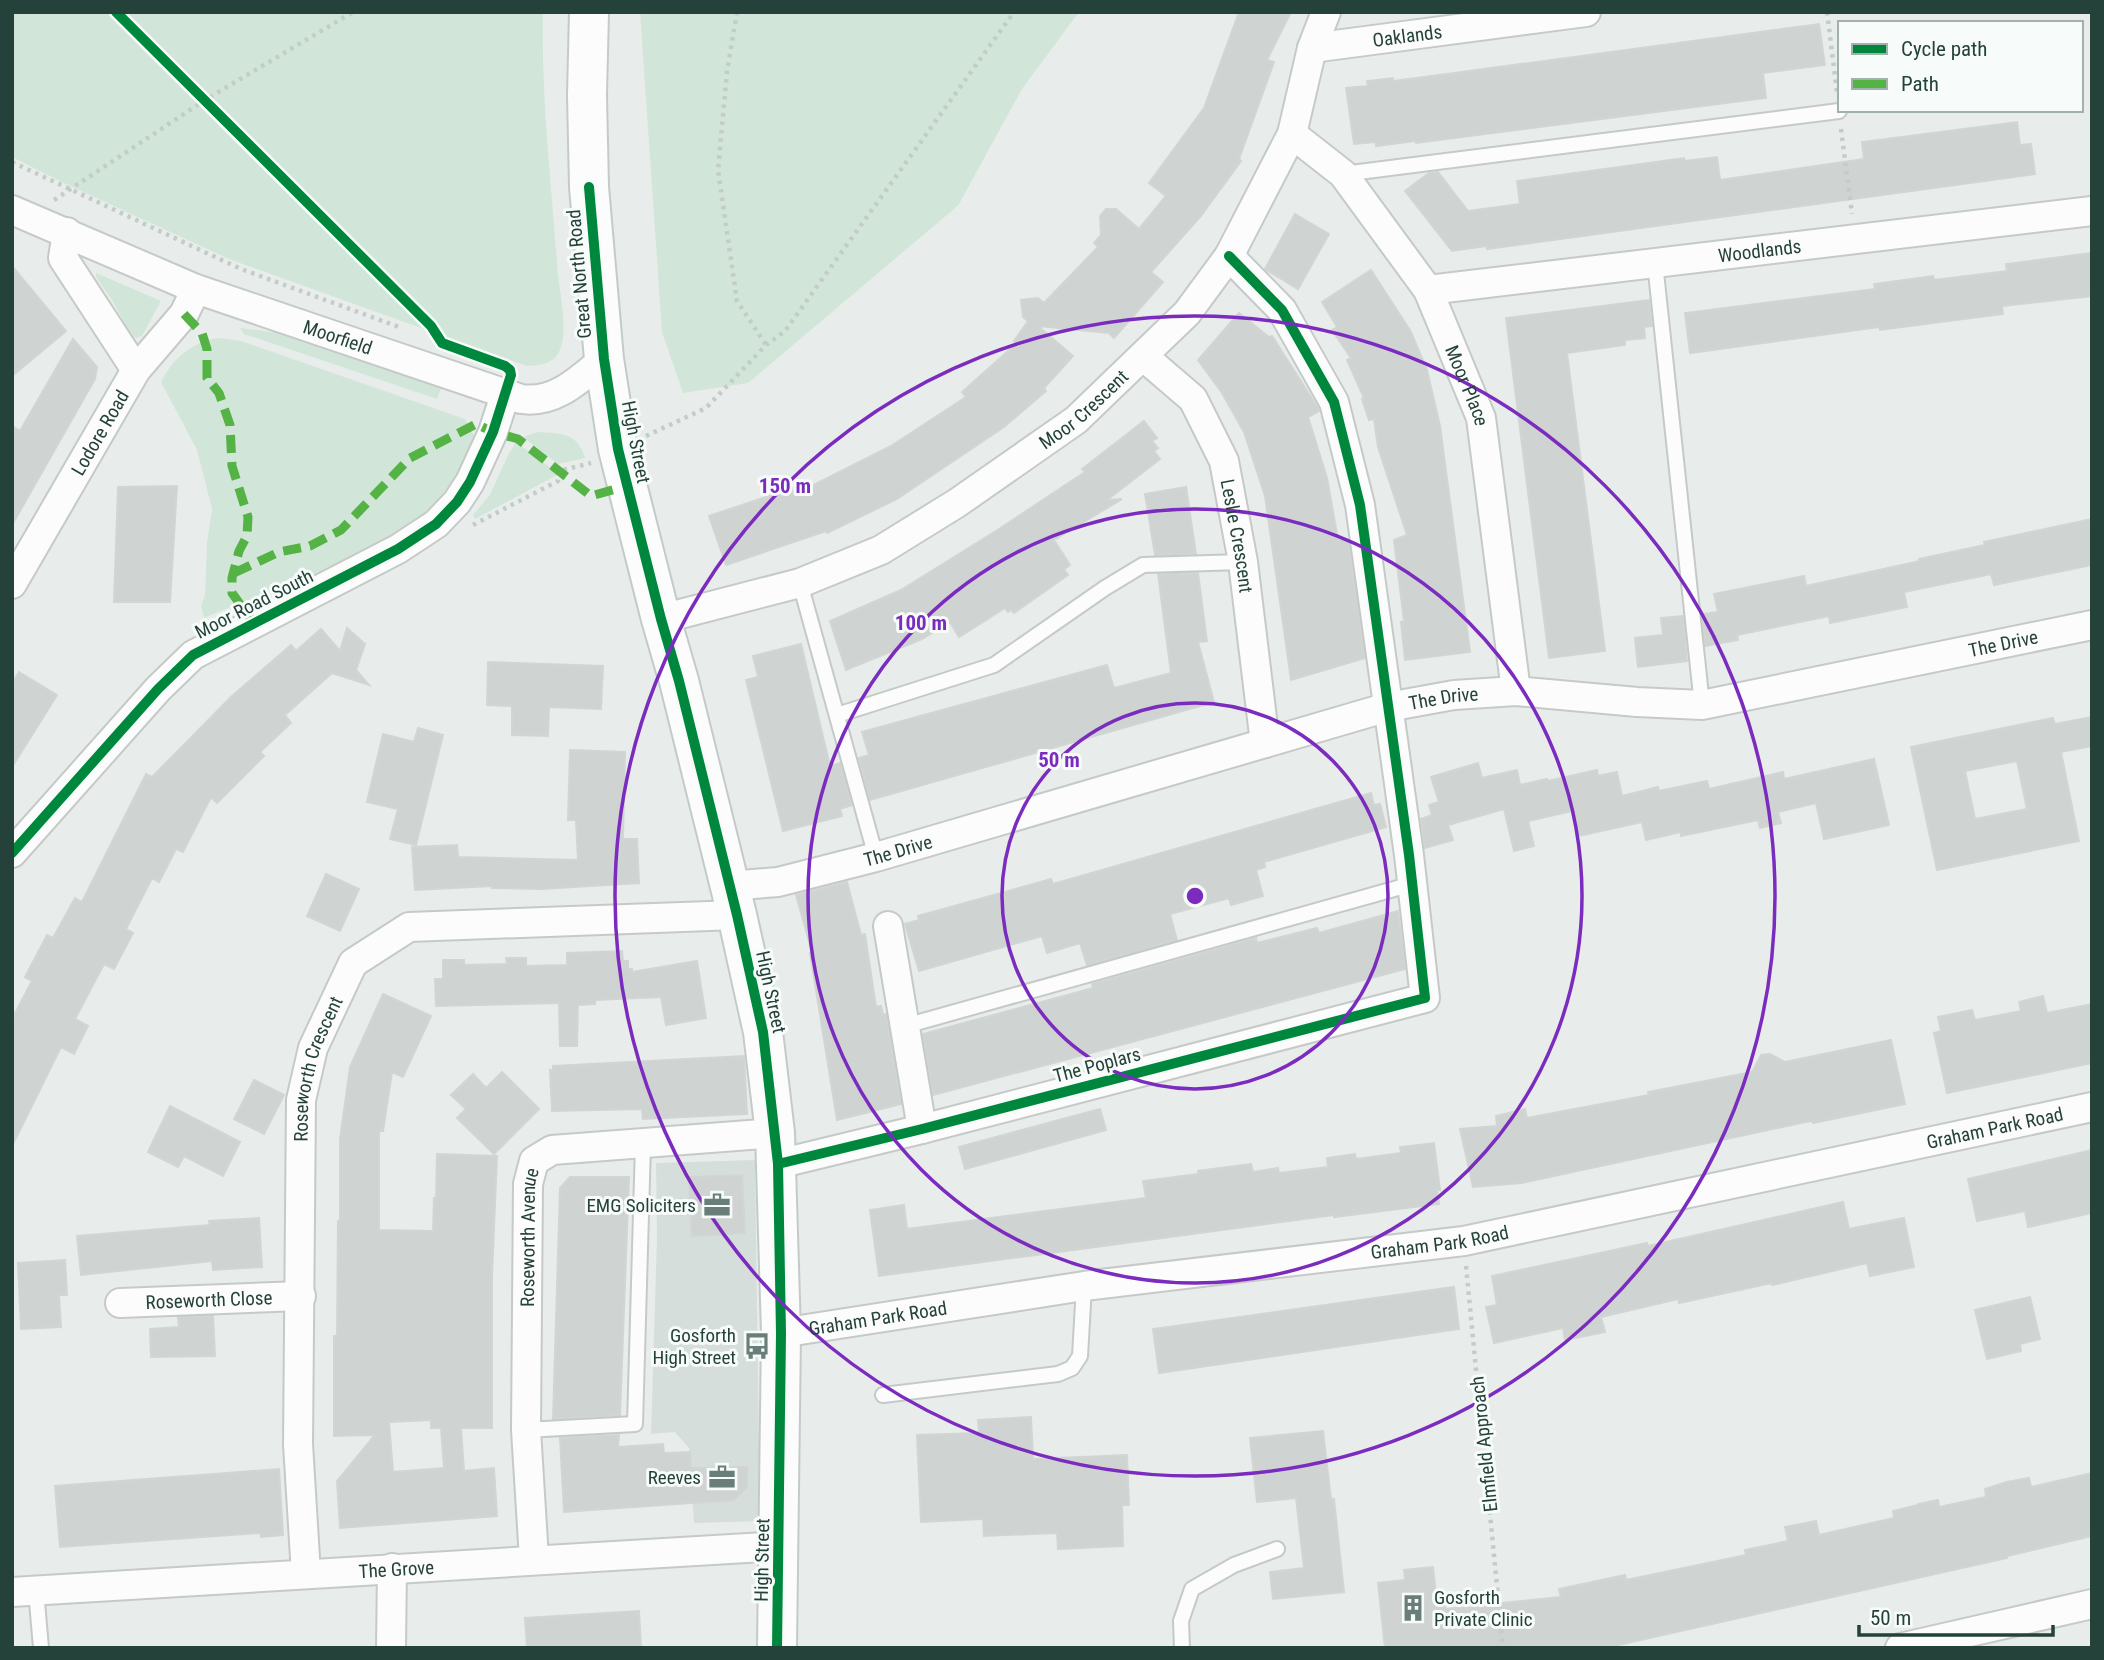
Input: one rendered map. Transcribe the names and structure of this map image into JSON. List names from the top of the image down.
{
  "streets": {
    "main road": ["Great North Road", "High Street"],
    "street": [
      "Oaklands",
      "Woodlands",
      "Moorfield",
      "Moor Place",
      "Moor Crescent",
      "Lodore Road",
      "Leslie Crescent",
      "Moor Road South",
      "The Drive",
      "The Poplars",
      "Roseworth Crescent",
      "Graham Park Road",
      "Roseworth Avenue",
      "Roseworth Close",
      "The Grove"
    ],
    "path": ["Elmfield Approach"]
  },
  "crossings": [
    ["Oaklands", "Moor Crescent"],
    ["Woodlands", "Moor Place"],
    ["Great North Road", "Moorfield"],
    ["Great North Road", "High Street"],
    ["Moorfield", "Lodore Road"],
    ["Moorfield", "High Street"],
    ["Moorfield", "Moor Road South"],
    ["Moor Place", "Moor Crescent"],
    ["Moor Place", "The Drive"],
    ["Moor Crescent", "High Street"],
    ["Moor Crescent", "Leslie Crescent"],
    ["High Street", "The Drive"],
    ["High Street", "The Poplars"],
    ["High Street", "Roseworth Crescent"],
    ["High Street", "Graham Park Road"],
    ["High Street", "Roseworth Avenue"],
    ["High Street", "The Grove"],
    ["Leslie Crescent", "The Drive"],
    ["The Drive", "Roseworth Crescent"],
    ["The Poplars", "Roseworth Avenue"],
    ["Roseworth Crescent", "Roseworth Close"],
    ["Roseworth Crescent", "The Grove"],
    ["Graham Park Road", "Elmfield Approach"],
    ["Roseworth Avenue", "The Grove"]
  ],
  "places": {
    "office": ["EMG Soliciters", "Reeves"],
    "bus stop": ["Gosforth High Street"],
    "building": ["Gosforth Private Clinic"]
  },
  "legend": ["Cycle path", "Path"],
  "scale_bar": "50 m",
  "rings": ["150 m", "100 m", "50 m"]
}
